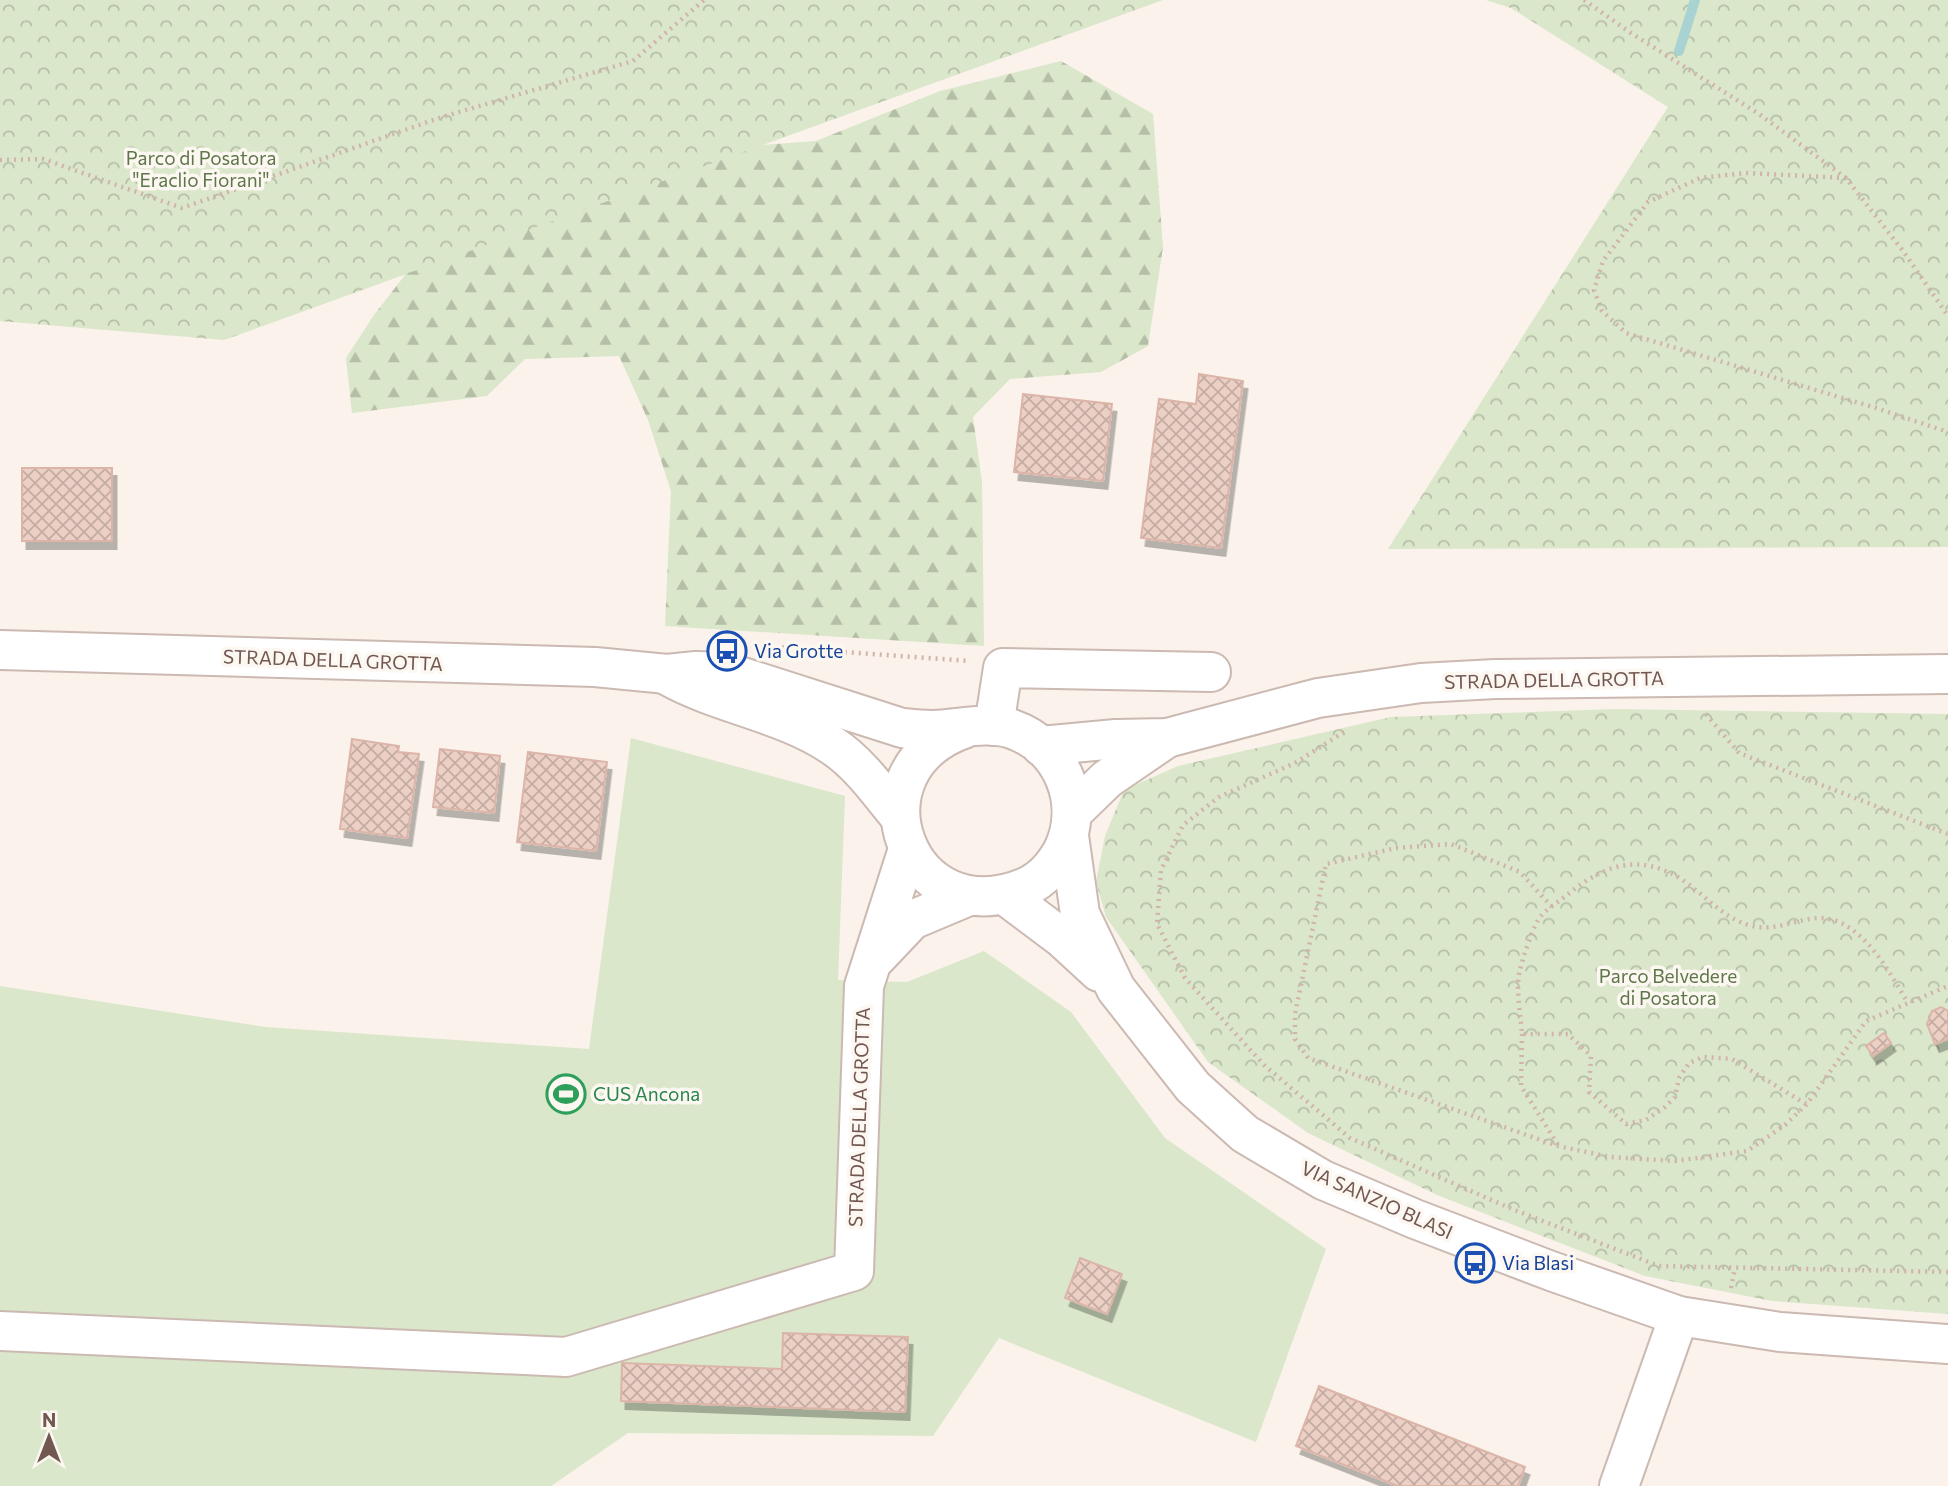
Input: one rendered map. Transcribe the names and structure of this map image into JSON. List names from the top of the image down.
{
  "streets": {
    "street": ["STRADA DELLA GROTTA", "VIA SANZIO BLASI"]
  },
  "crossings": [
    ["STRADA DELLA GROTTA", "VIA SANZIO BLASI"]
  ],
  "parks": ["Parco di Posatora \"Eraclio Fiorani\"", "Parco Belvedere di Posatora"],
  "places": {
    "bus stop": ["Via Grotte", "Via Blasi"],
    "sports": ["CUS Ancona"]
  },
  "north": "top"
}
